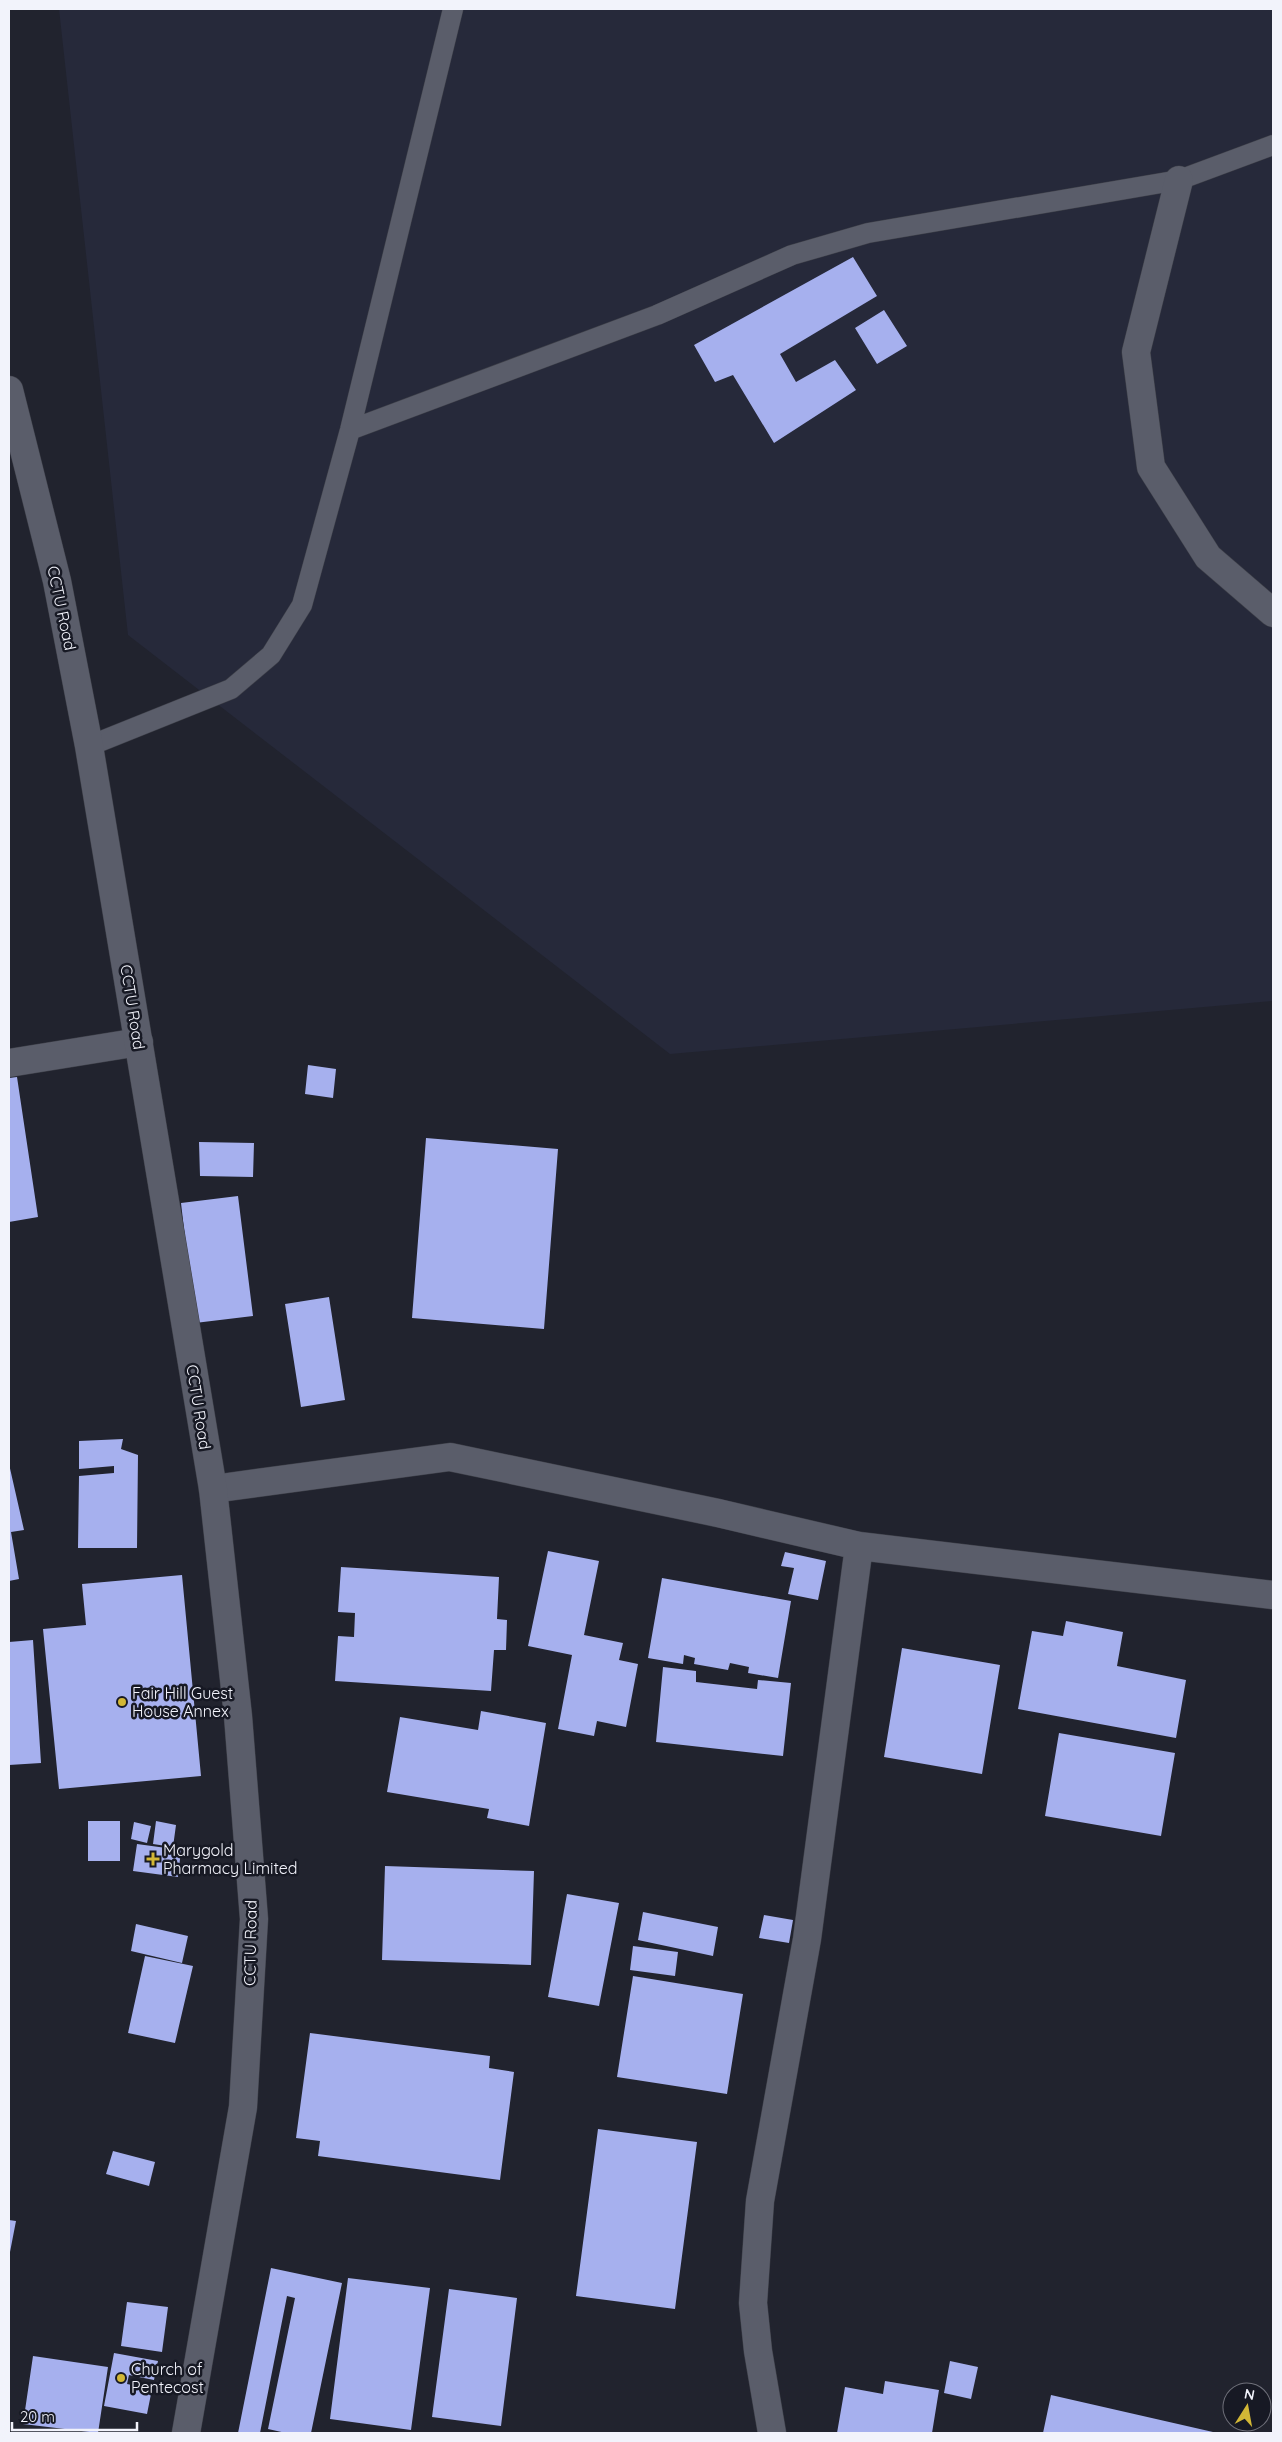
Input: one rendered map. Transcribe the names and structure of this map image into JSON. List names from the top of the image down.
{
  "streets": {
    "street": ["CCTU Road"]
  },
  "places": {
    "other": ["Fair Hill Guest House Annex", "Church of Pentecost"],
    "health": ["Marygold Pharmacy Limited"]
  },
  "scale_bar": "20 m",
  "north": "top"
}
